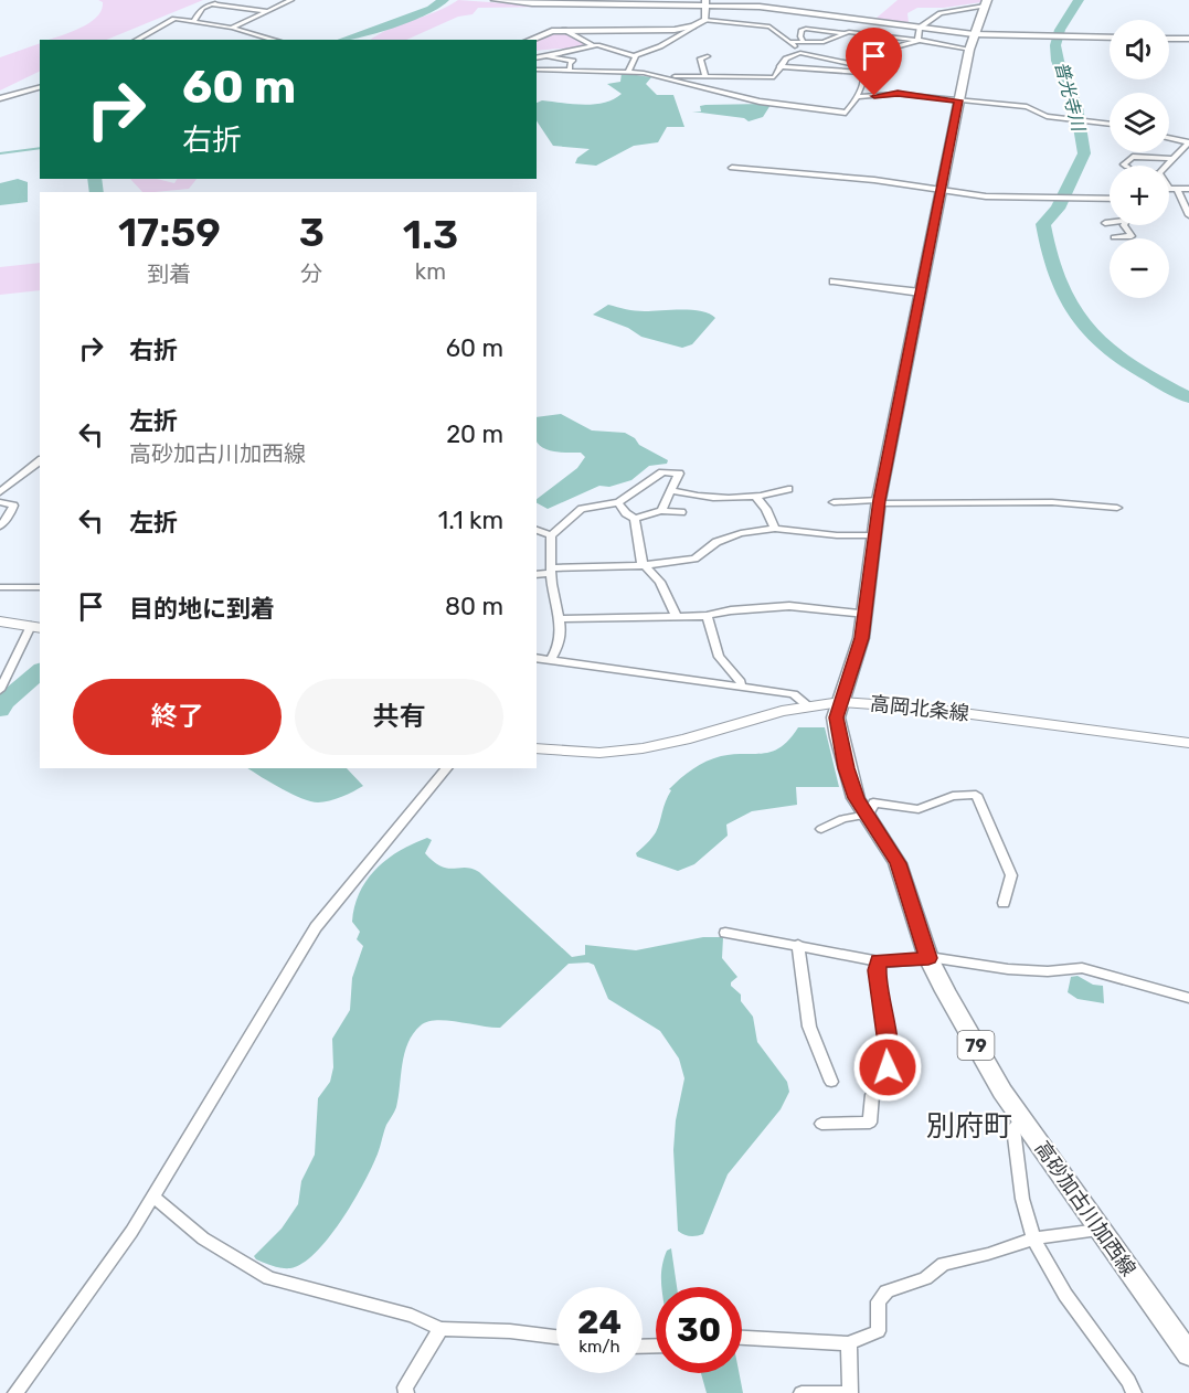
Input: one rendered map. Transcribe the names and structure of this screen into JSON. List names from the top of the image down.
{
  "streets": {
    "main road": ["高岡北条線", "79", "高砂加古川加西線"]
  },
  "crossings": [
    ["高岡北条線", "高砂加古川加西線"]
  ],
  "districts": ["別府町"],
  "water": ["普光寺川"],
  "page": {
    "map_buttons": ["+", "−"],
    "turn": ["60 m", "右折"],
    "eta": [
      "17:59",
      "到着",
      "3",
      "分",
      "1.3",
      "km"
    ],
    "list": [
      {
        "name": "右折",
        "value": "60 m"
      },
      {
        "name": "左折",
        "note": "高砂加古川加西線",
        "value": "20 m"
      },
      {
        "name": "左折",
        "value": "1.1 km"
      },
      {
        "name": "目的地に到着",
        "value": "80 m"
      }
    ],
    "buttons": ["終了", "共有"],
    "speed": "24 km/h",
    "limit": "30"
  }
}
